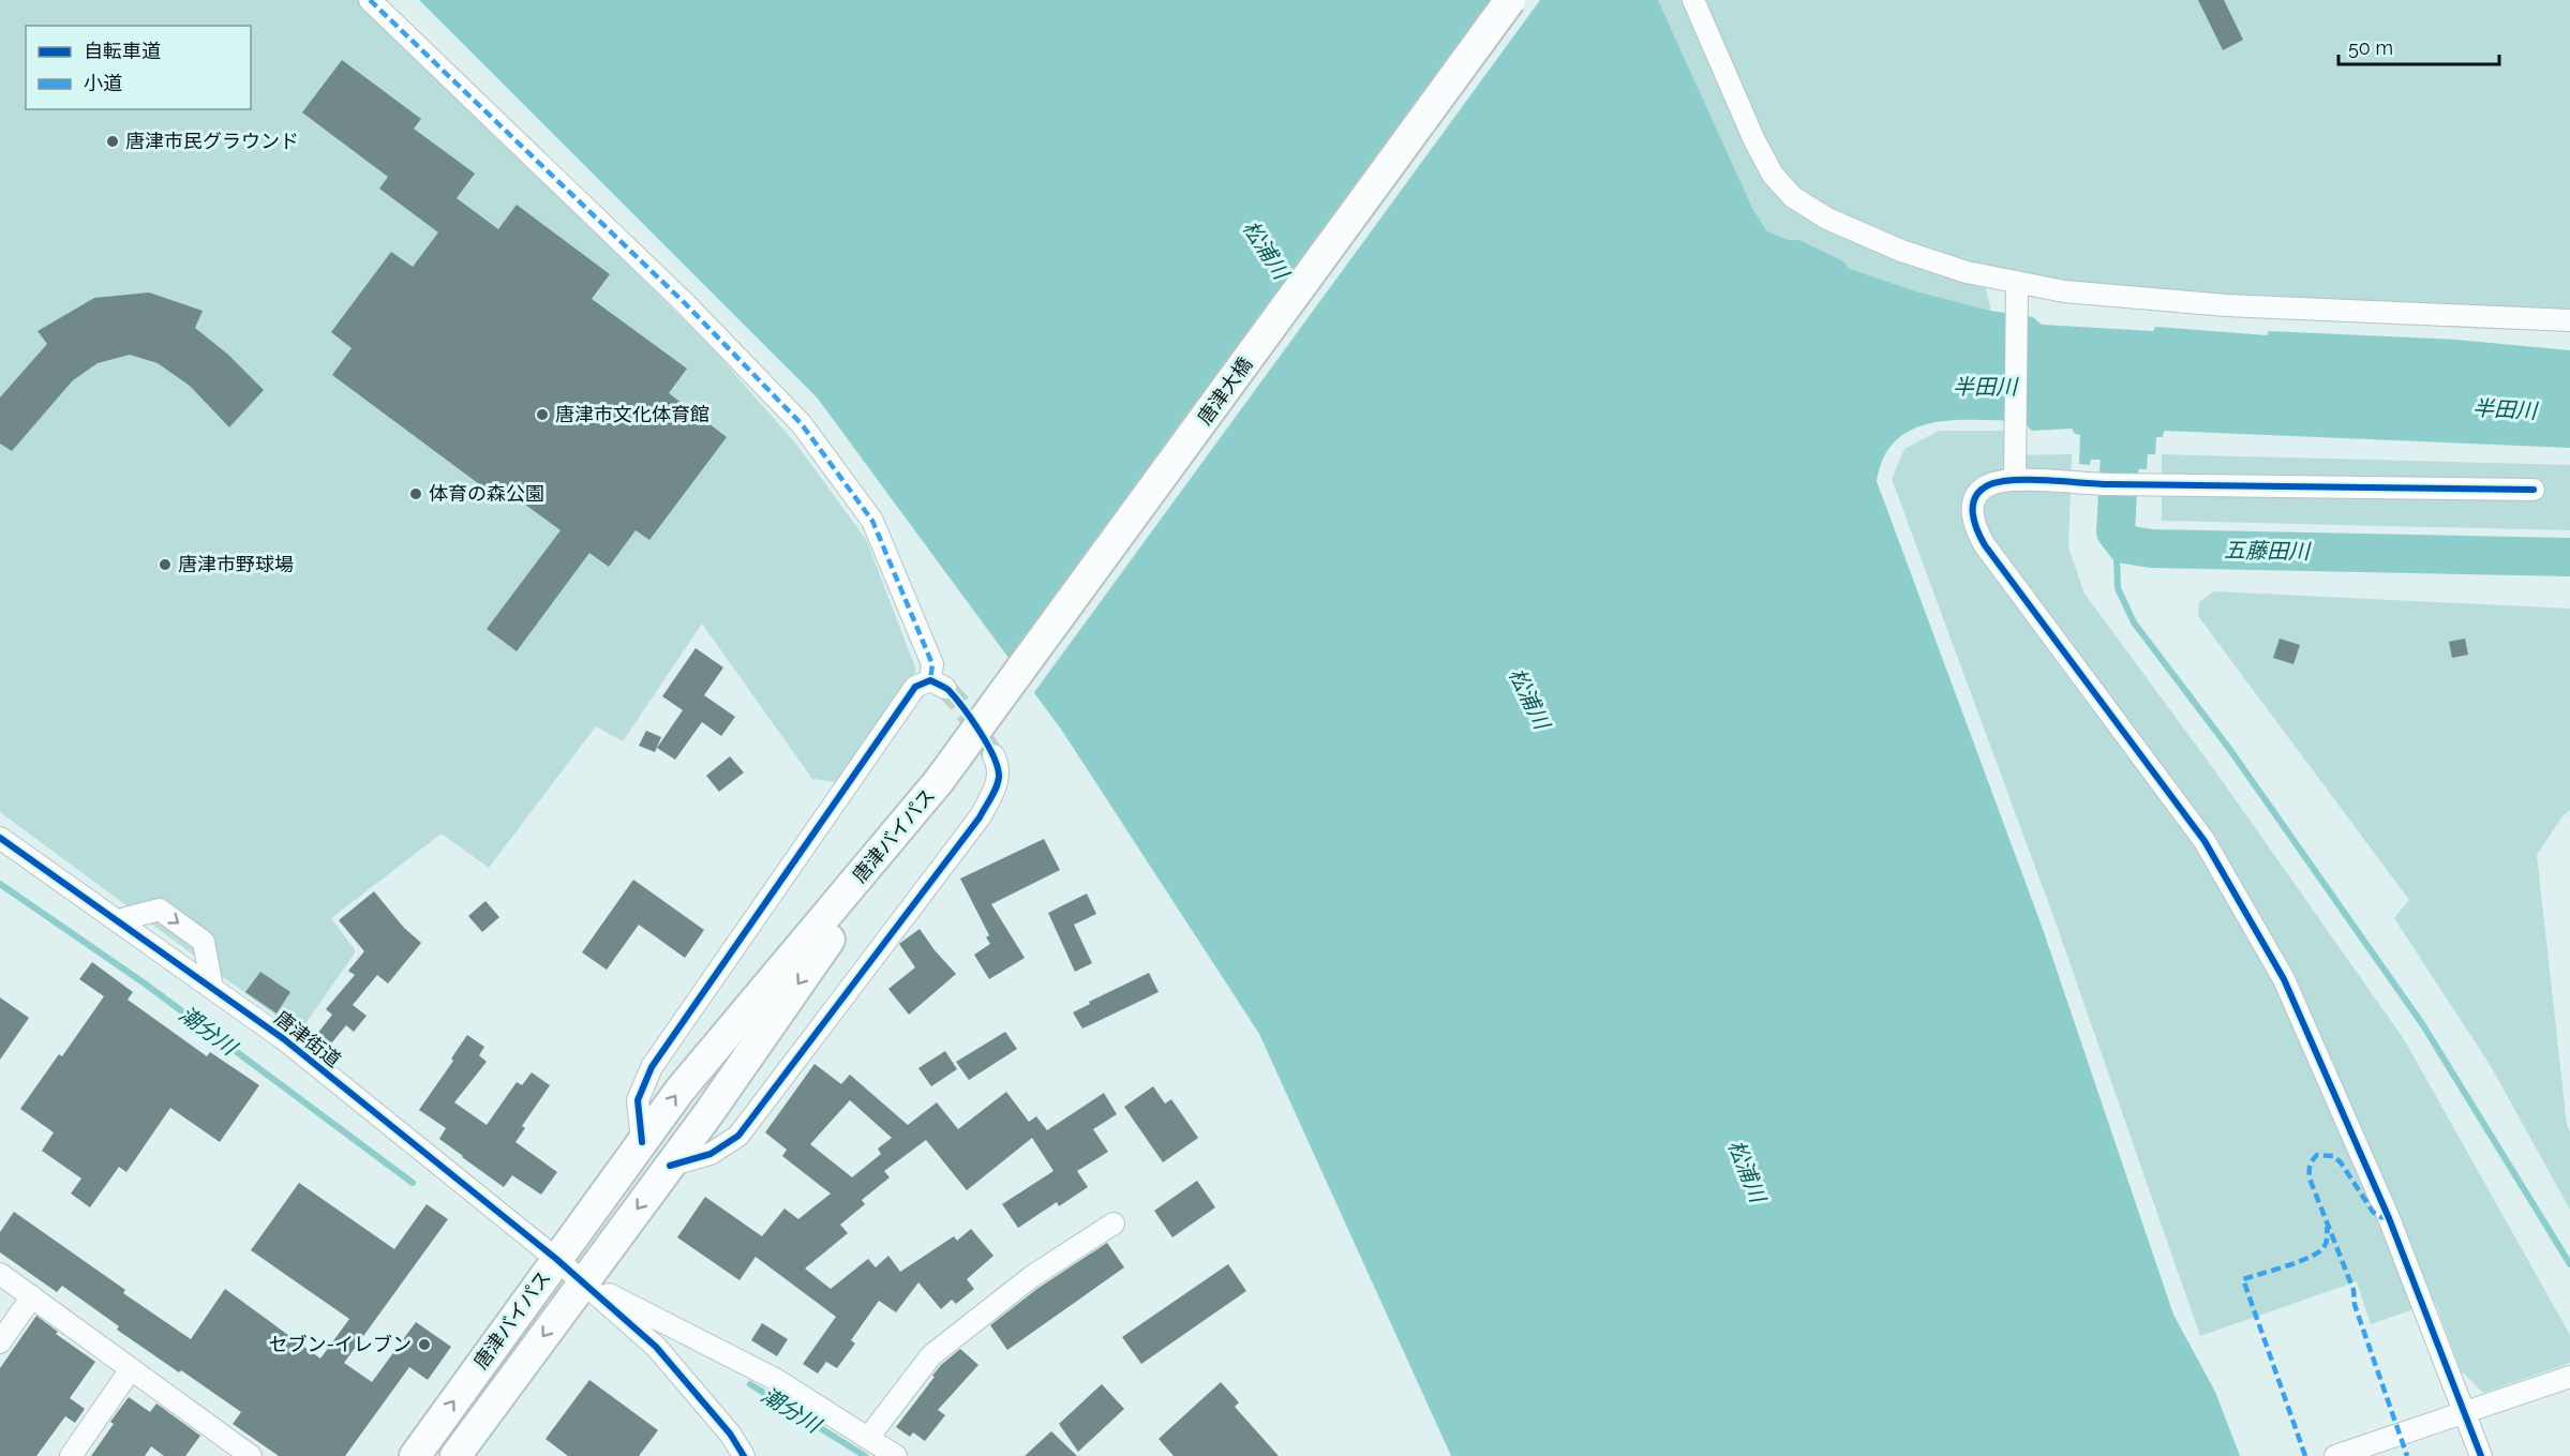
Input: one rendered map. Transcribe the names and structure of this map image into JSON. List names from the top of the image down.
{
  "streets": {
    "highway": ["唐津大橋", "唐津バイパス"],
    "street": ["唐津街道"]
  },
  "crossings": [
    ["唐津大橋", "唐津バイパス"],
    ["唐津バイパス", "唐津街道"]
  ],
  "water": [
    "松浦川",
    "半田川",
    "五藤田川",
    "潮分川"
  ],
  "places": [
    "唐津市民グラウンド",
    "唐津市文化体育館",
    "体育の森公園",
    "唐津市野球場",
    "セブン-イレブン"
  ],
  "legend": ["自転車道", "小道"],
  "scale_bar": "50 m"
}
